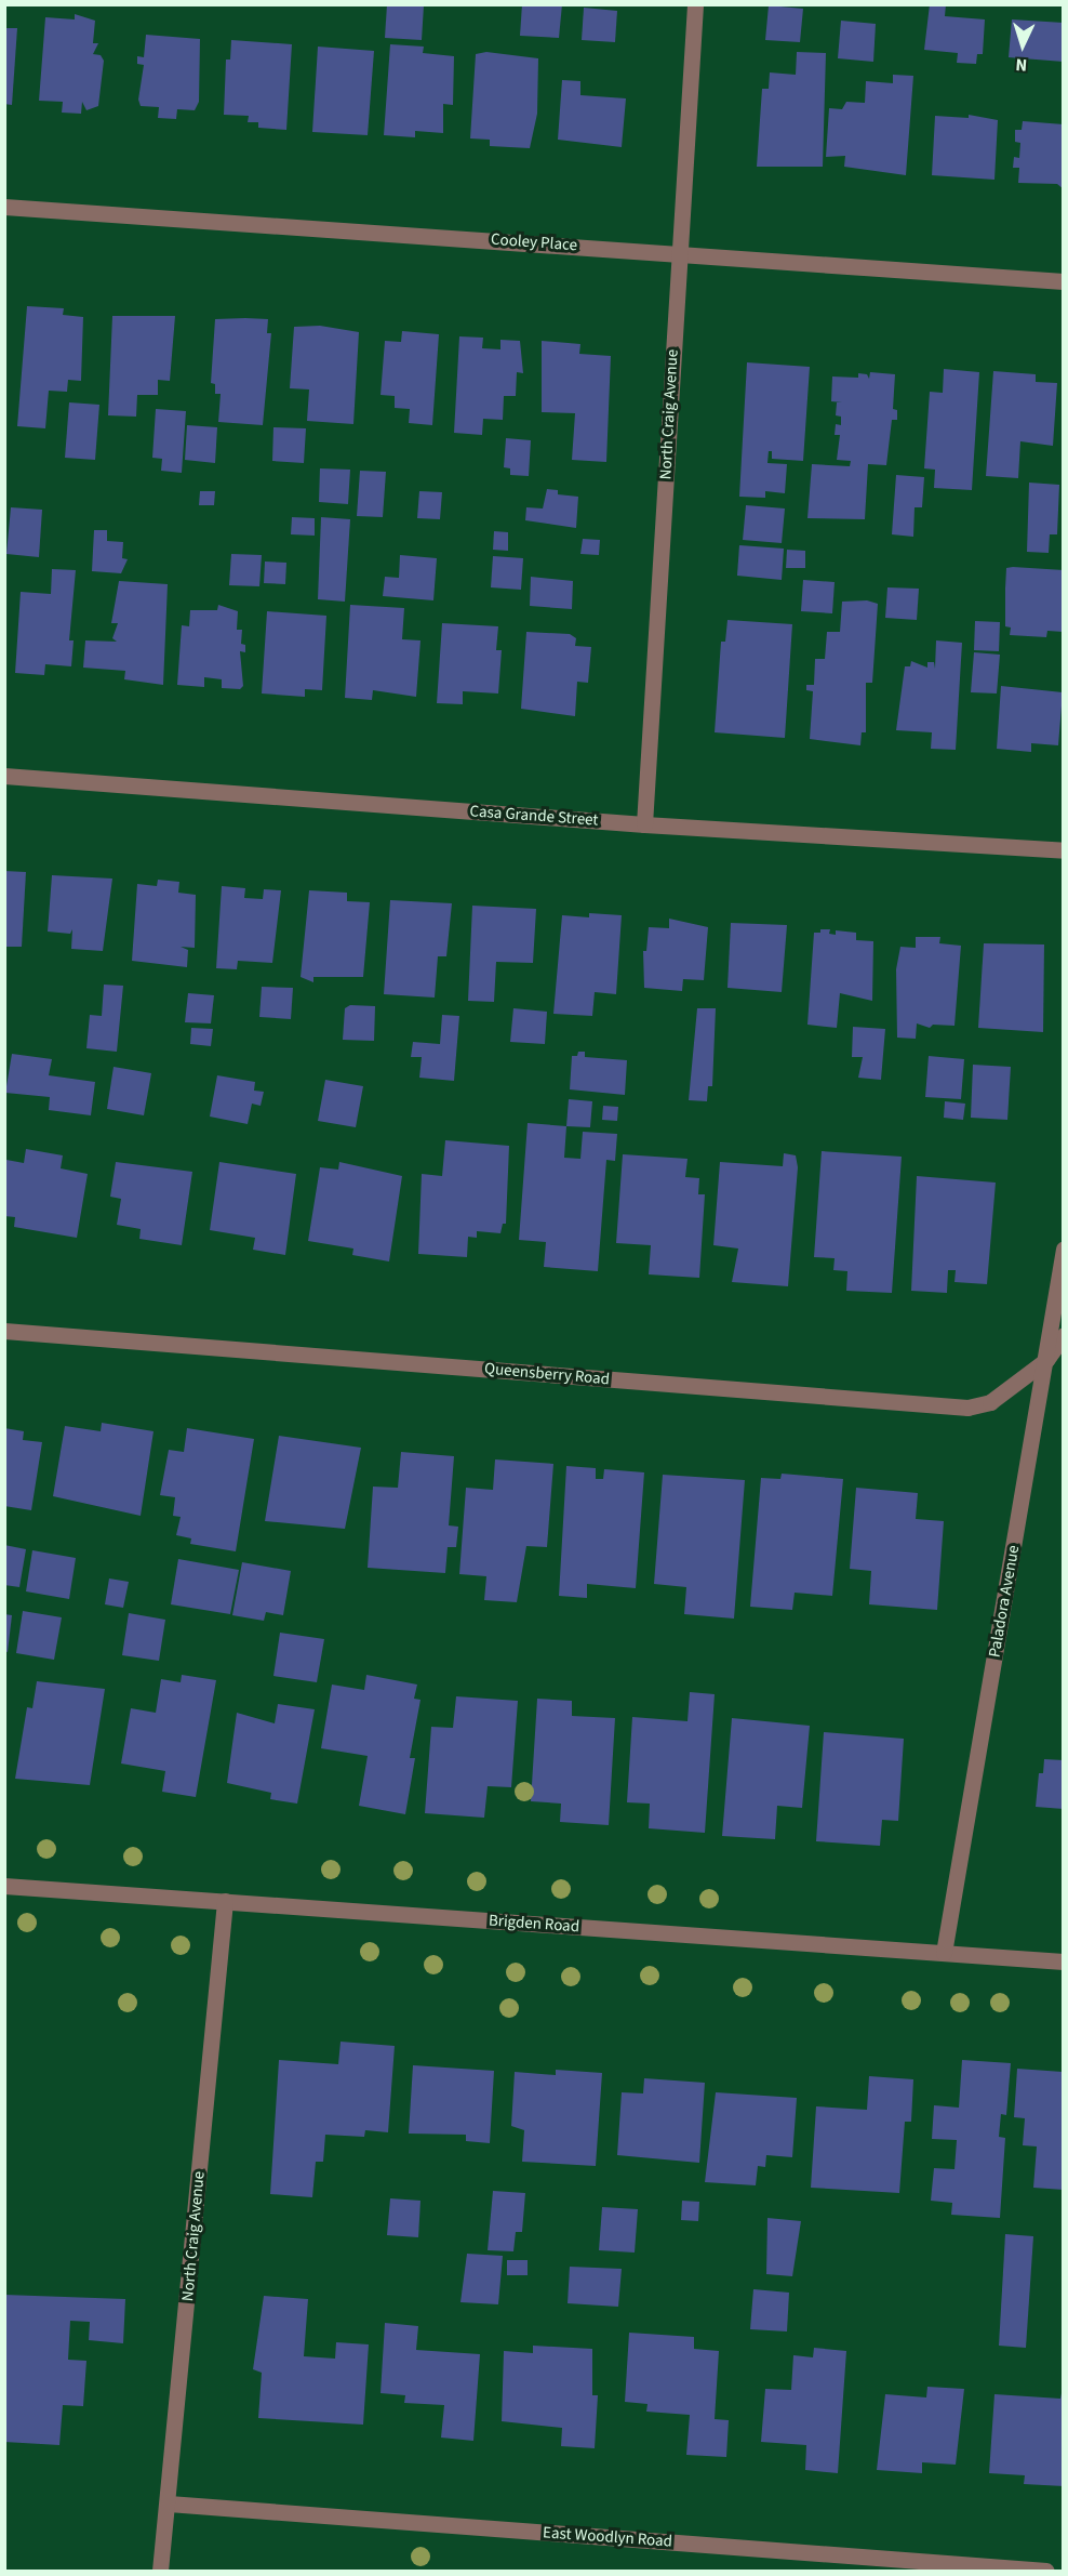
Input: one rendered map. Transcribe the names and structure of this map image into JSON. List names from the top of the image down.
{
  "streets": {
    "street": [
      "Cooley Place",
      "North Craig Avenue",
      "Casa Grande Street",
      "Queensberry Road",
      "Paladora Avenue",
      "Brigden Road",
      "East Woodlyn Road"
    ]
  },
  "crossings": [
    ["Cooley Place", "North Craig Avenue"],
    ["North Craig Avenue", "Casa Grande Street"],
    ["North Craig Avenue", "Brigden Road"],
    ["North Craig Avenue", "East Woodlyn Road"],
    ["Queensberry Road", "Paladora Avenue"],
    ["Paladora Avenue", "Brigden Road"]
  ],
  "north": "bottom"
}
